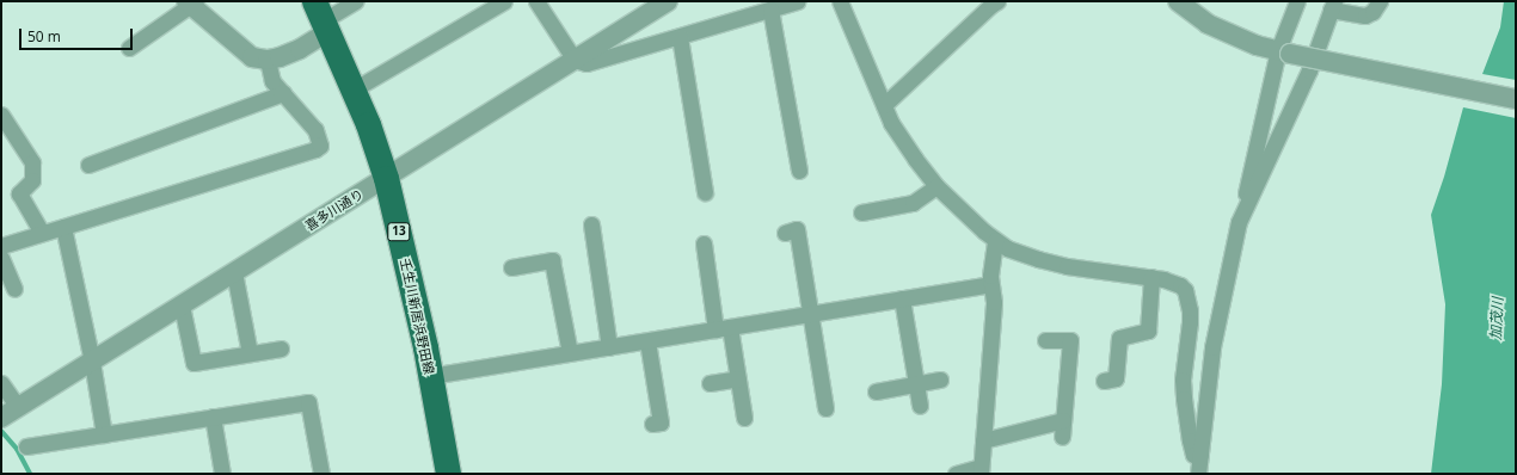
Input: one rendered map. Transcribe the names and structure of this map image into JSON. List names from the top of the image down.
{
  "streets": {
    "main road": ["13", "壬生川新居浜野田線"],
    "street": ["喜多川通り"]
  },
  "crossings": [
    ["喜多川通り", "壬生川新居浜野田線"]
  ],
  "water": ["加茂川"],
  "scale_bar": "50 m"
}
